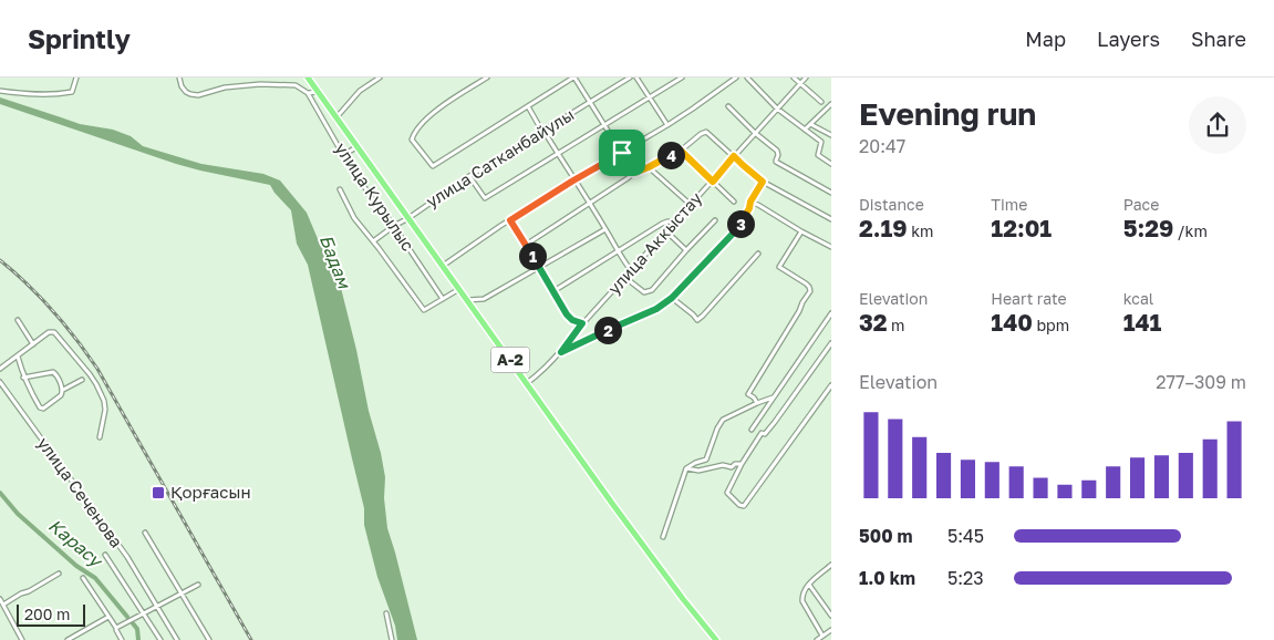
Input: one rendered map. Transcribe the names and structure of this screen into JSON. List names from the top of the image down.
{
  "streets": {
    "highway": ["A-2"],
    "street": [
      "улица Сатканбайулы",
      "улица Курылыс",
      "улица Аккыстау",
      "улица Сеченова"
    ]
  },
  "crossings": [
    ["улица Сатканбайулы", "улица Курылыс"],
    ["улица Сатканбайулы", "A-2"],
    ["улица Аккыстау", "A-2"]
  ],
  "water": ["Бадам", "Карасу"],
  "places": {
    "transit": ["Қорғасын"]
  },
  "scale_bar": "200 m",
  "page": {
    "header": "Sprintly",
    "nav": ["Map", "Layers", "Share"],
    "heading": ["Evening run", "20:47"],
    "pins": [
      "4",
      "3",
      "1",
      "2"
    ],
    "stats": [
      ["Distance", "2.19 km"],
      ["Time", "12:01"],
      ["Pace", "5:29 /km"],
      ["Elevation", "32 m"],
      ["Heart rate", "140 bpm"],
      ["kcal", "141"]
    ],
    "chart": ["Elevation", "277–309 m"],
    "list": [
      {
        "name": "500 m",
        "note": "5:45"
      },
      {
        "name": "1.0 km",
        "note": "5:23"
      }
    ],
    "scale": "200 m"
  }
}
